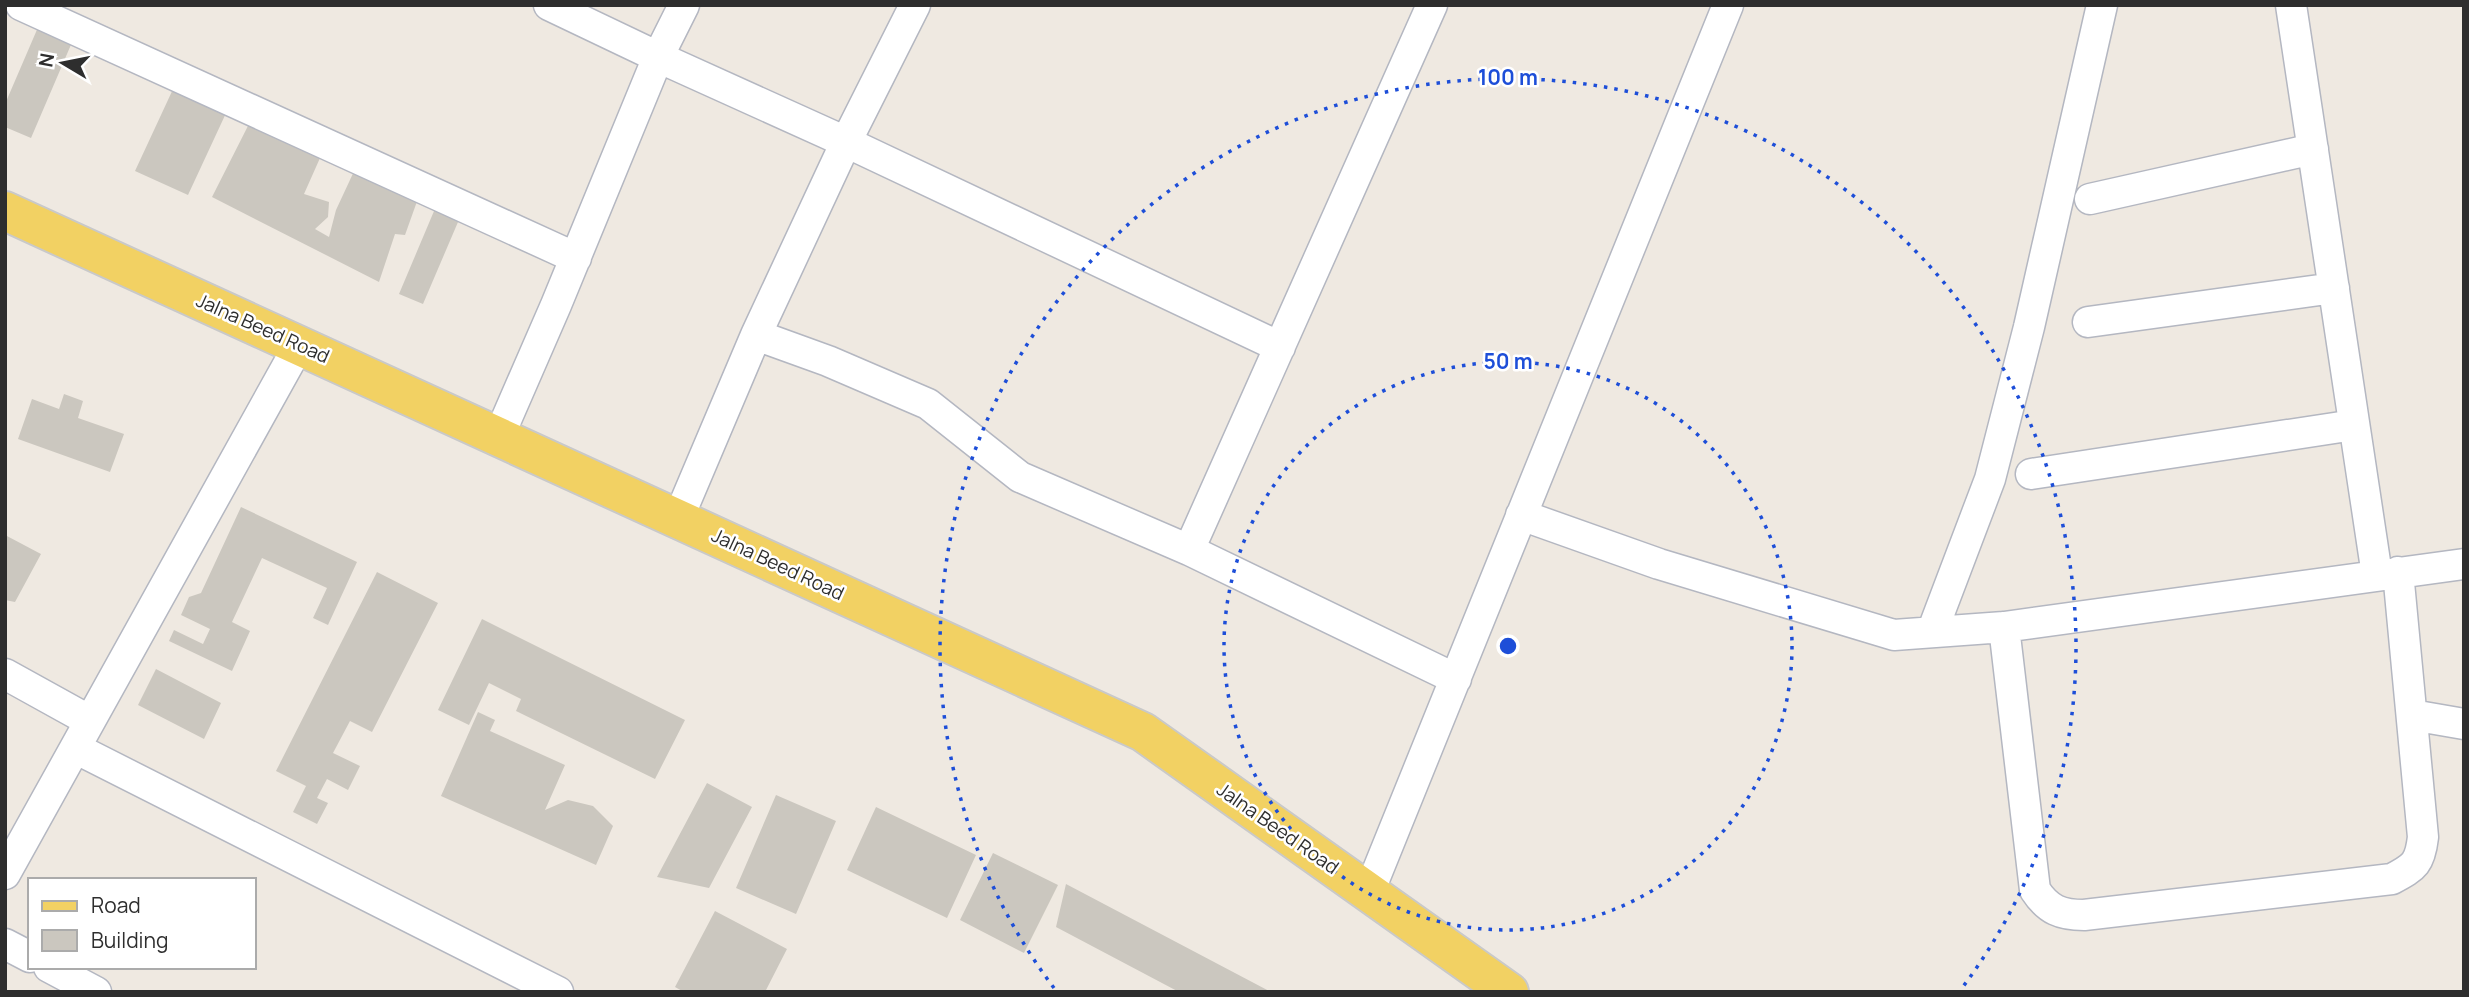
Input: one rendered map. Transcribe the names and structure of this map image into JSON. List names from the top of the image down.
{
  "streets": {
    "main road": ["Jalna Beed Road"]
  },
  "legend": ["Road", "Building"],
  "north": "left",
  "rings": ["100 m", "50 m"]
}
